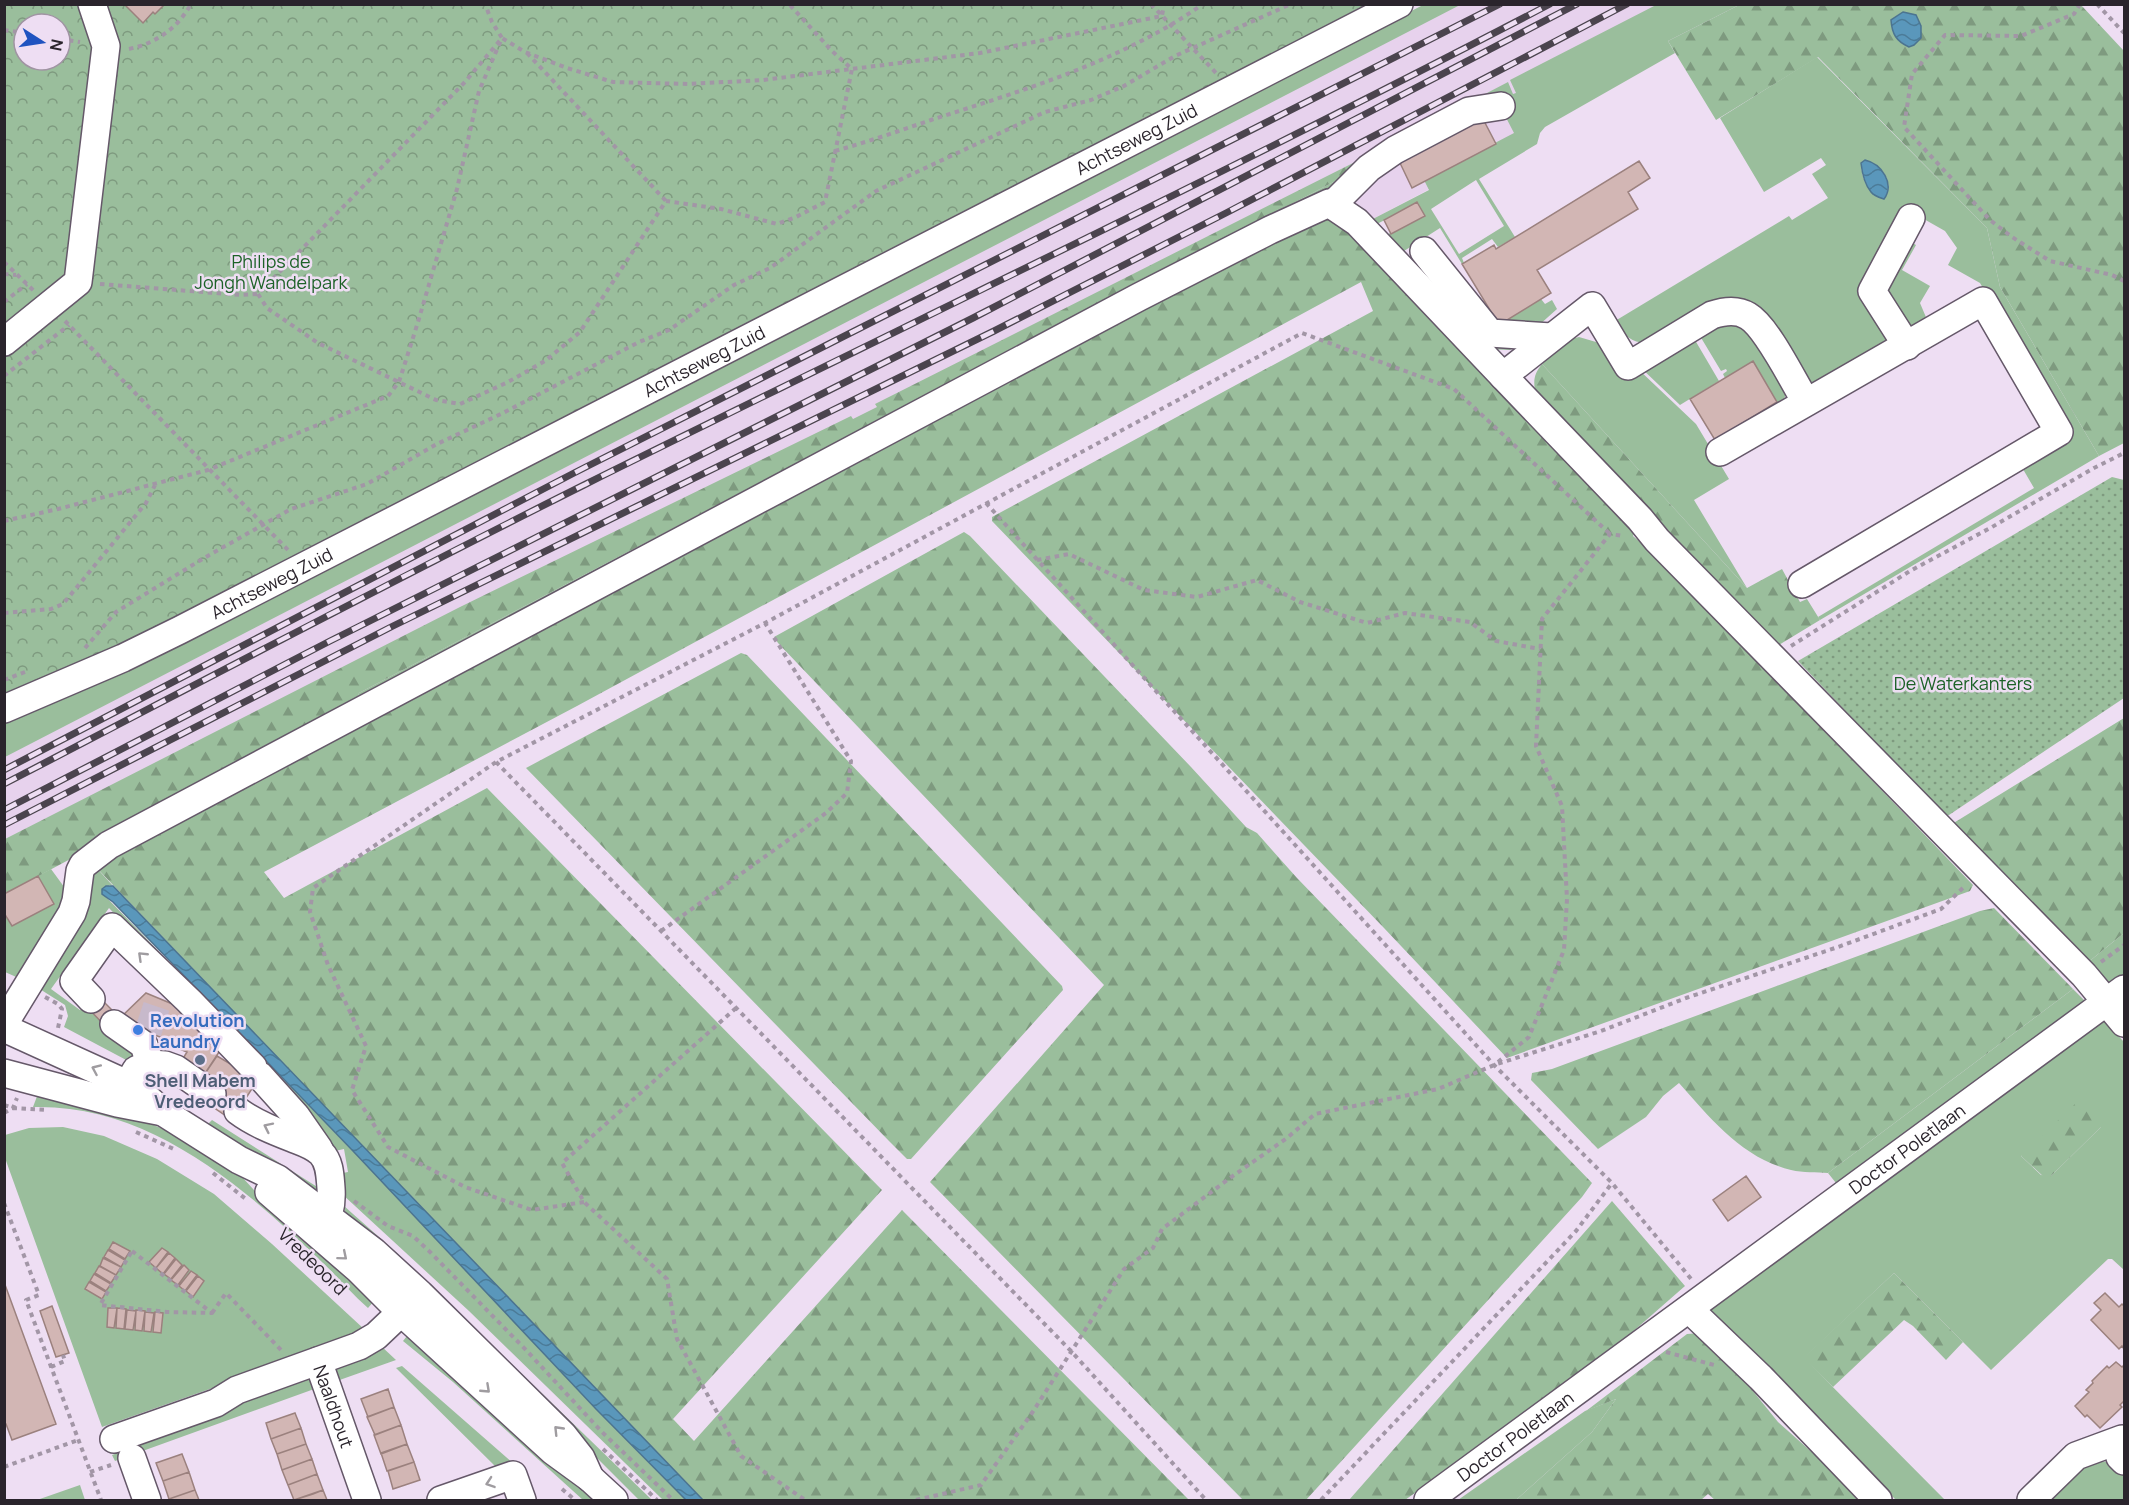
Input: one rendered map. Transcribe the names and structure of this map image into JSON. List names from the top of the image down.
{
  "streets": {
    "street": [
      "Achtseweg Zuid",
      "Doctor Poletlaan",
      "Vredeoord",
      "Naaldhout"
    ]
  },
  "crossings": [
    ["Vredeoord", "Naaldhout"]
  ],
  "parks": ["Philips de Jongh Wandelpark", "De Waterkanters"],
  "places": ["Revolution Laundry", "Shell Mabem Vredeoord"],
  "north": "right"
}
